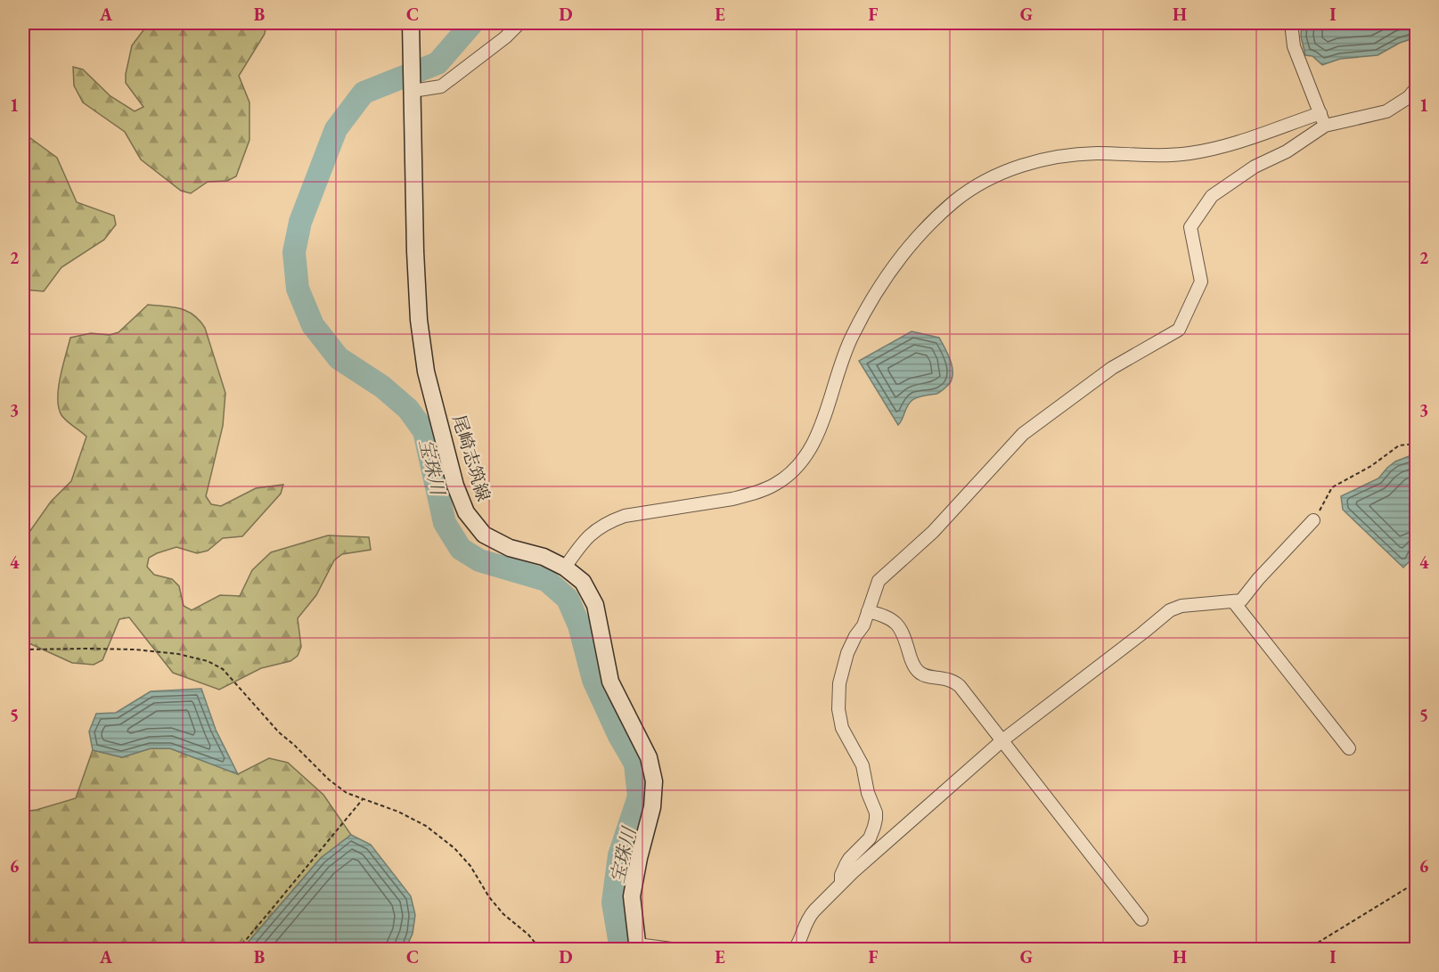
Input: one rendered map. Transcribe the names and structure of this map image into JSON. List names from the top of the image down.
{
  "streets": {
    "main road": ["尾崎志筑線"]
  },
  "water": ["宝珠川"],
  "grid": {
    "columns": [
      "A",
      "B",
      "C",
      "D",
      "E",
      "F",
      "G",
      "H",
      "I"
    ],
    "rows": [
      "1",
      "2",
      "3",
      "4",
      "5",
      "6"
    ]
  }
}
